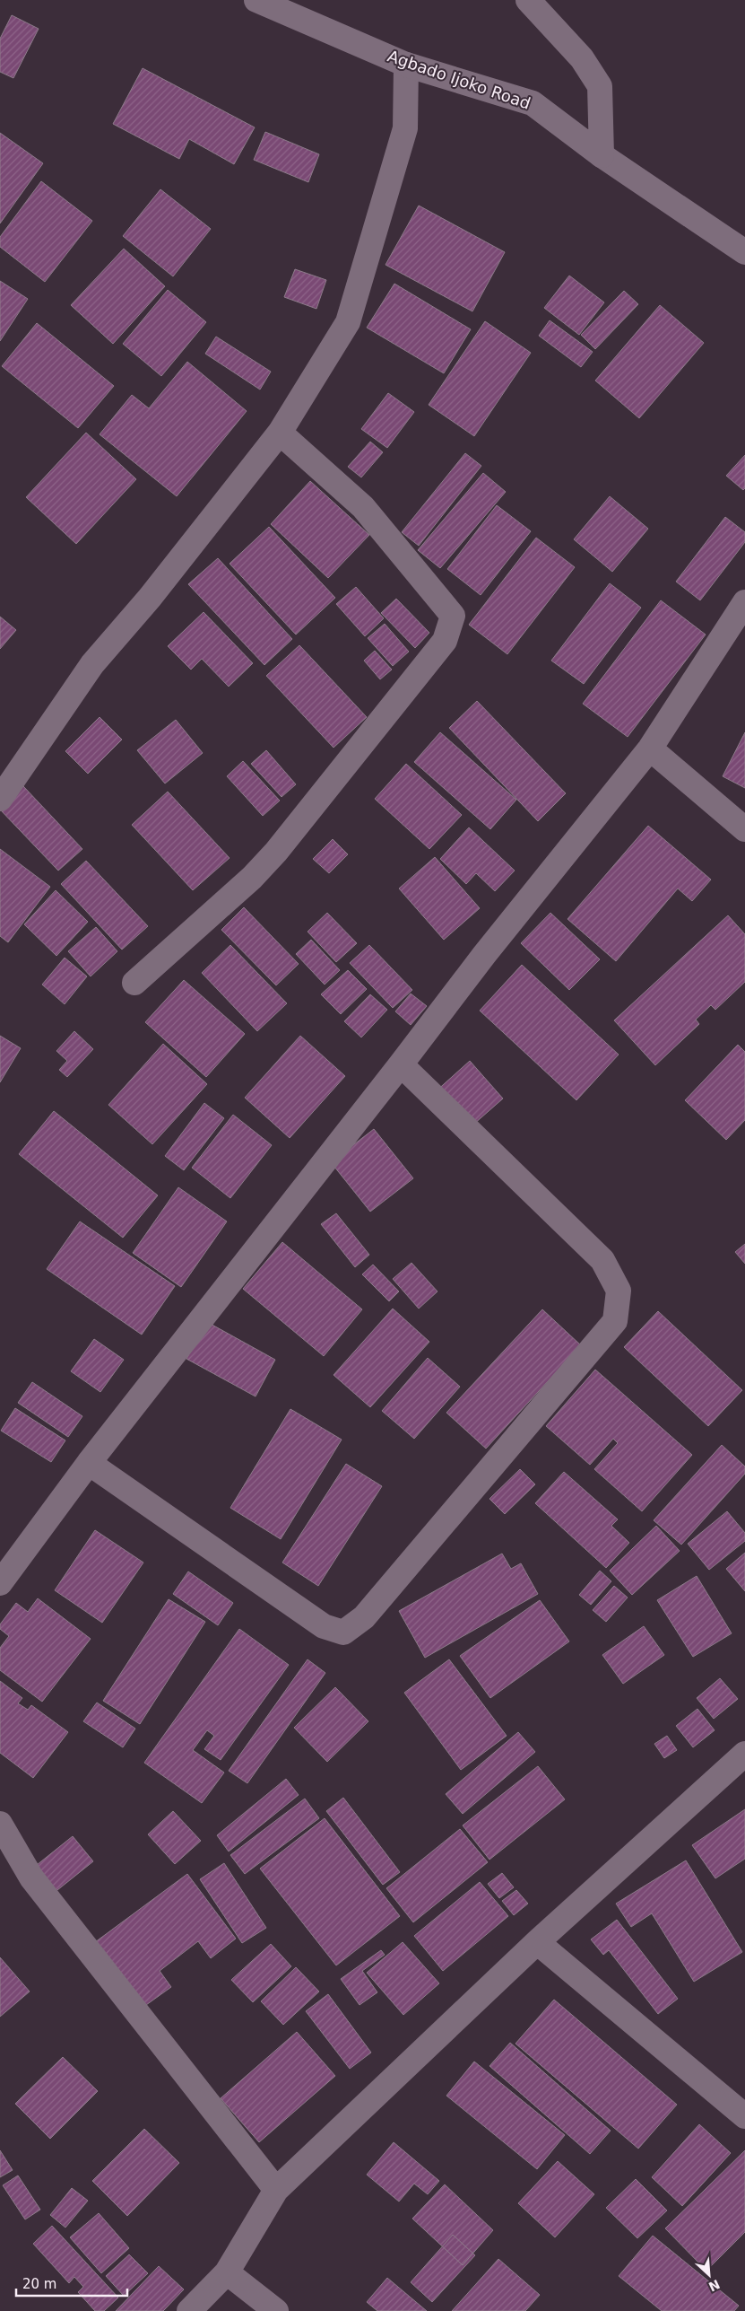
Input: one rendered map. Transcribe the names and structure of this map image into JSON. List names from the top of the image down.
{
  "streets": {
    "street": ["Agbado Ijoko Road"]
  },
  "scale_bar": "20 m",
  "north": "bottom right"
}
